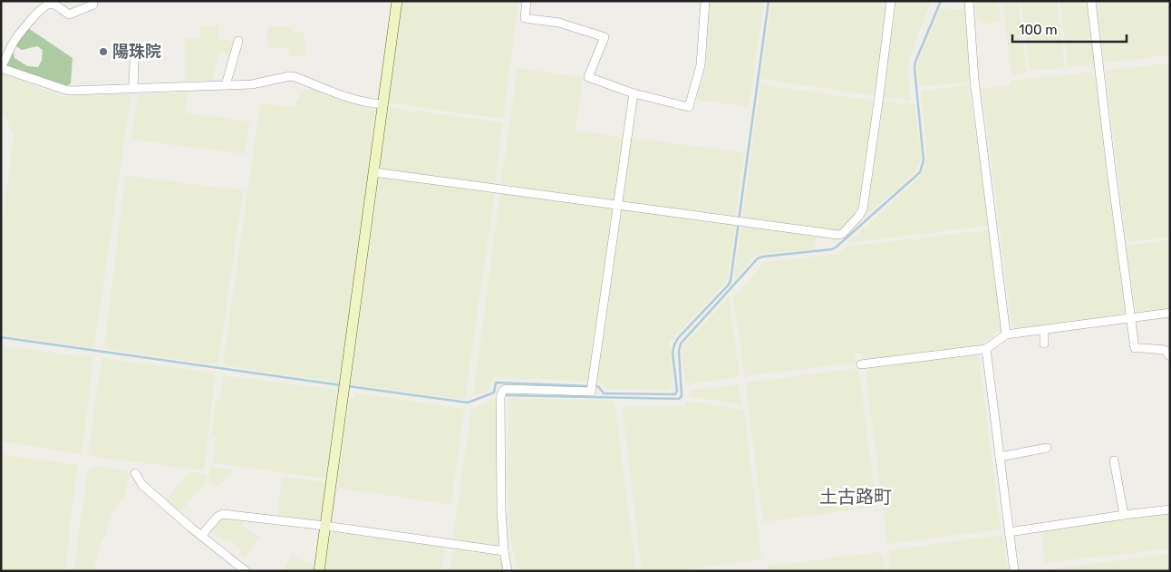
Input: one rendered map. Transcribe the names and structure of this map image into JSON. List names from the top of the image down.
{
  "districts": ["土古路町"],
  "places": ["陽珠院"],
  "scale_bar": "100 m"
}
